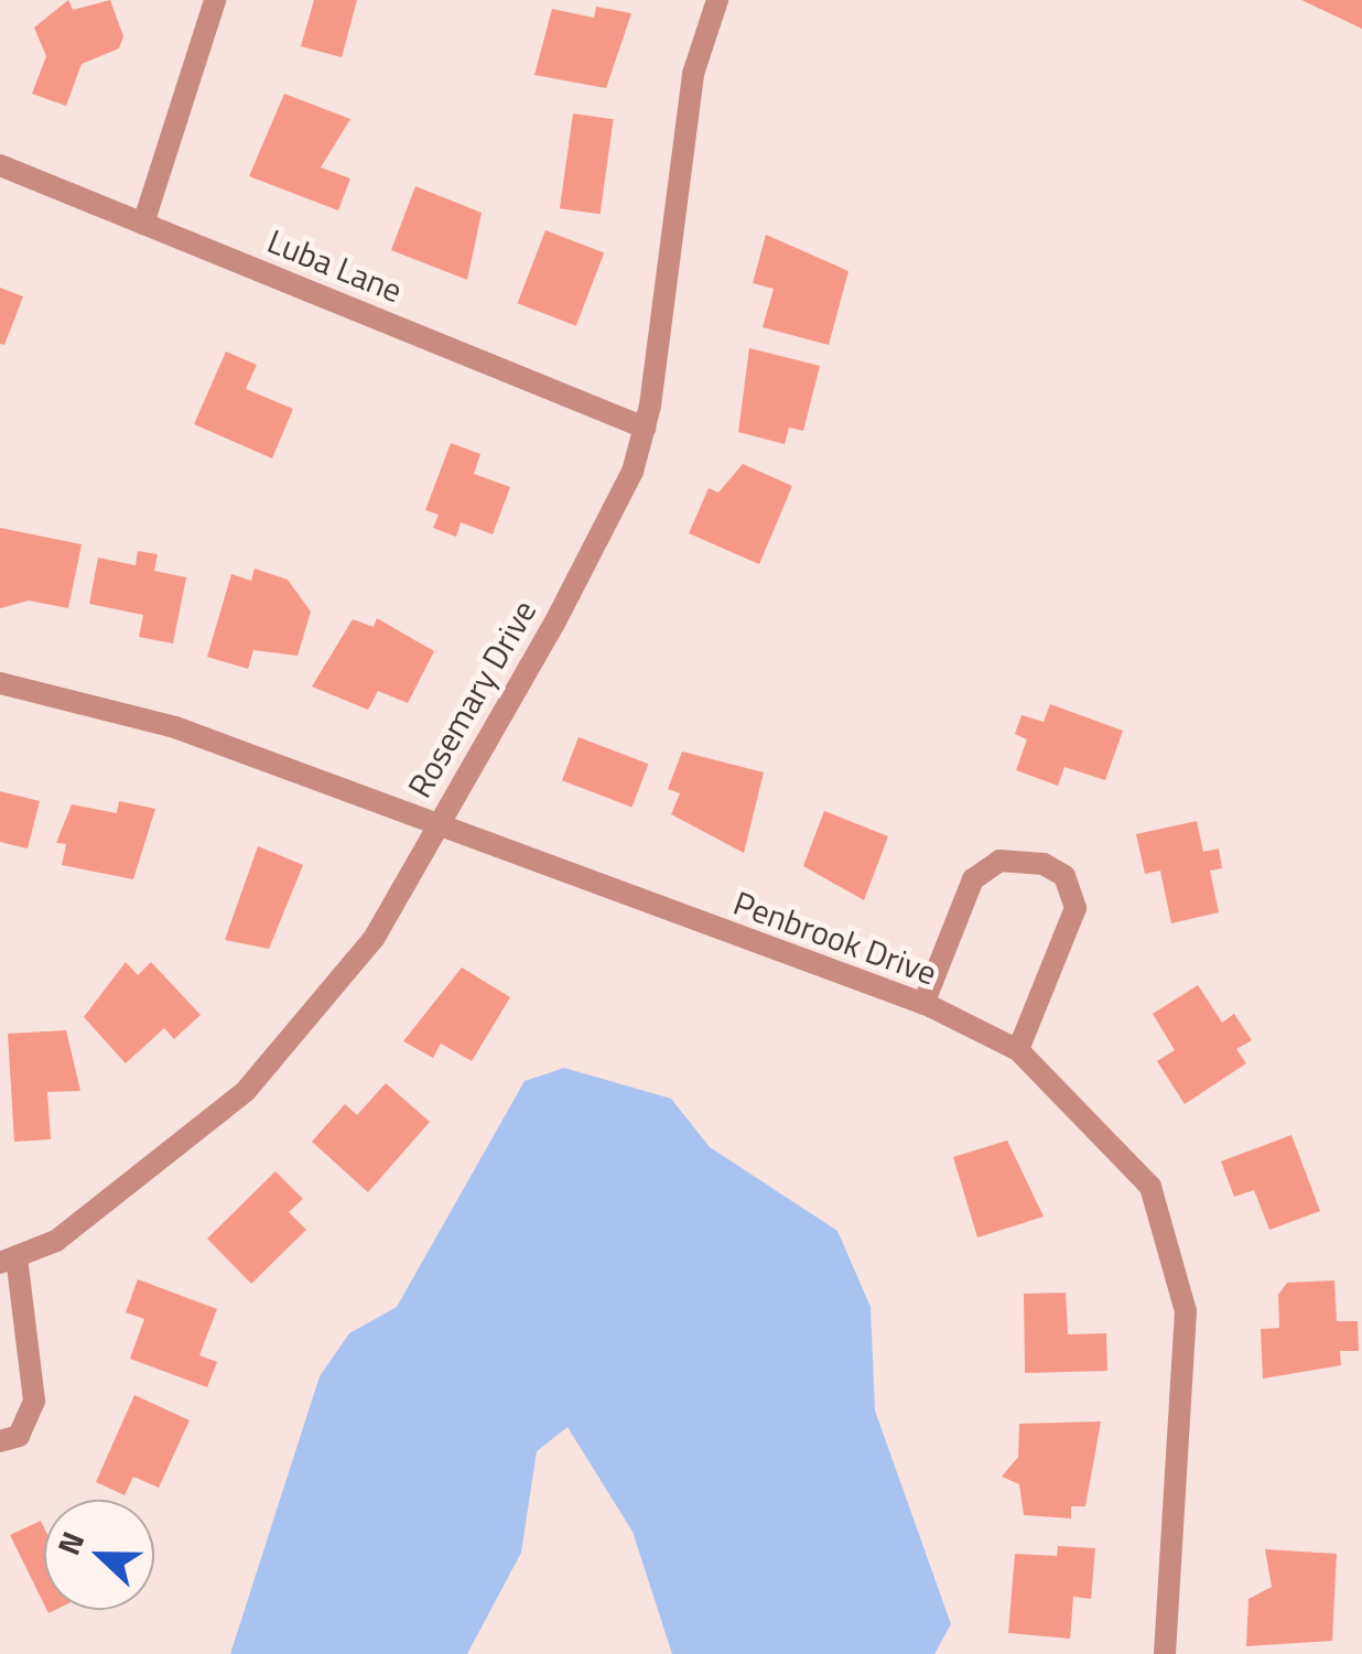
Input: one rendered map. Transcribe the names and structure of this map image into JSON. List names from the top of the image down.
{
  "streets": {
    "street": ["Luba Lane", "Rosemary Drive", "Penbrook Drive"]
  },
  "crossings": [
    ["Luba Lane", "Rosemary Drive"],
    ["Rosemary Drive", "Penbrook Drive"]
  ],
  "north": "left"
}
